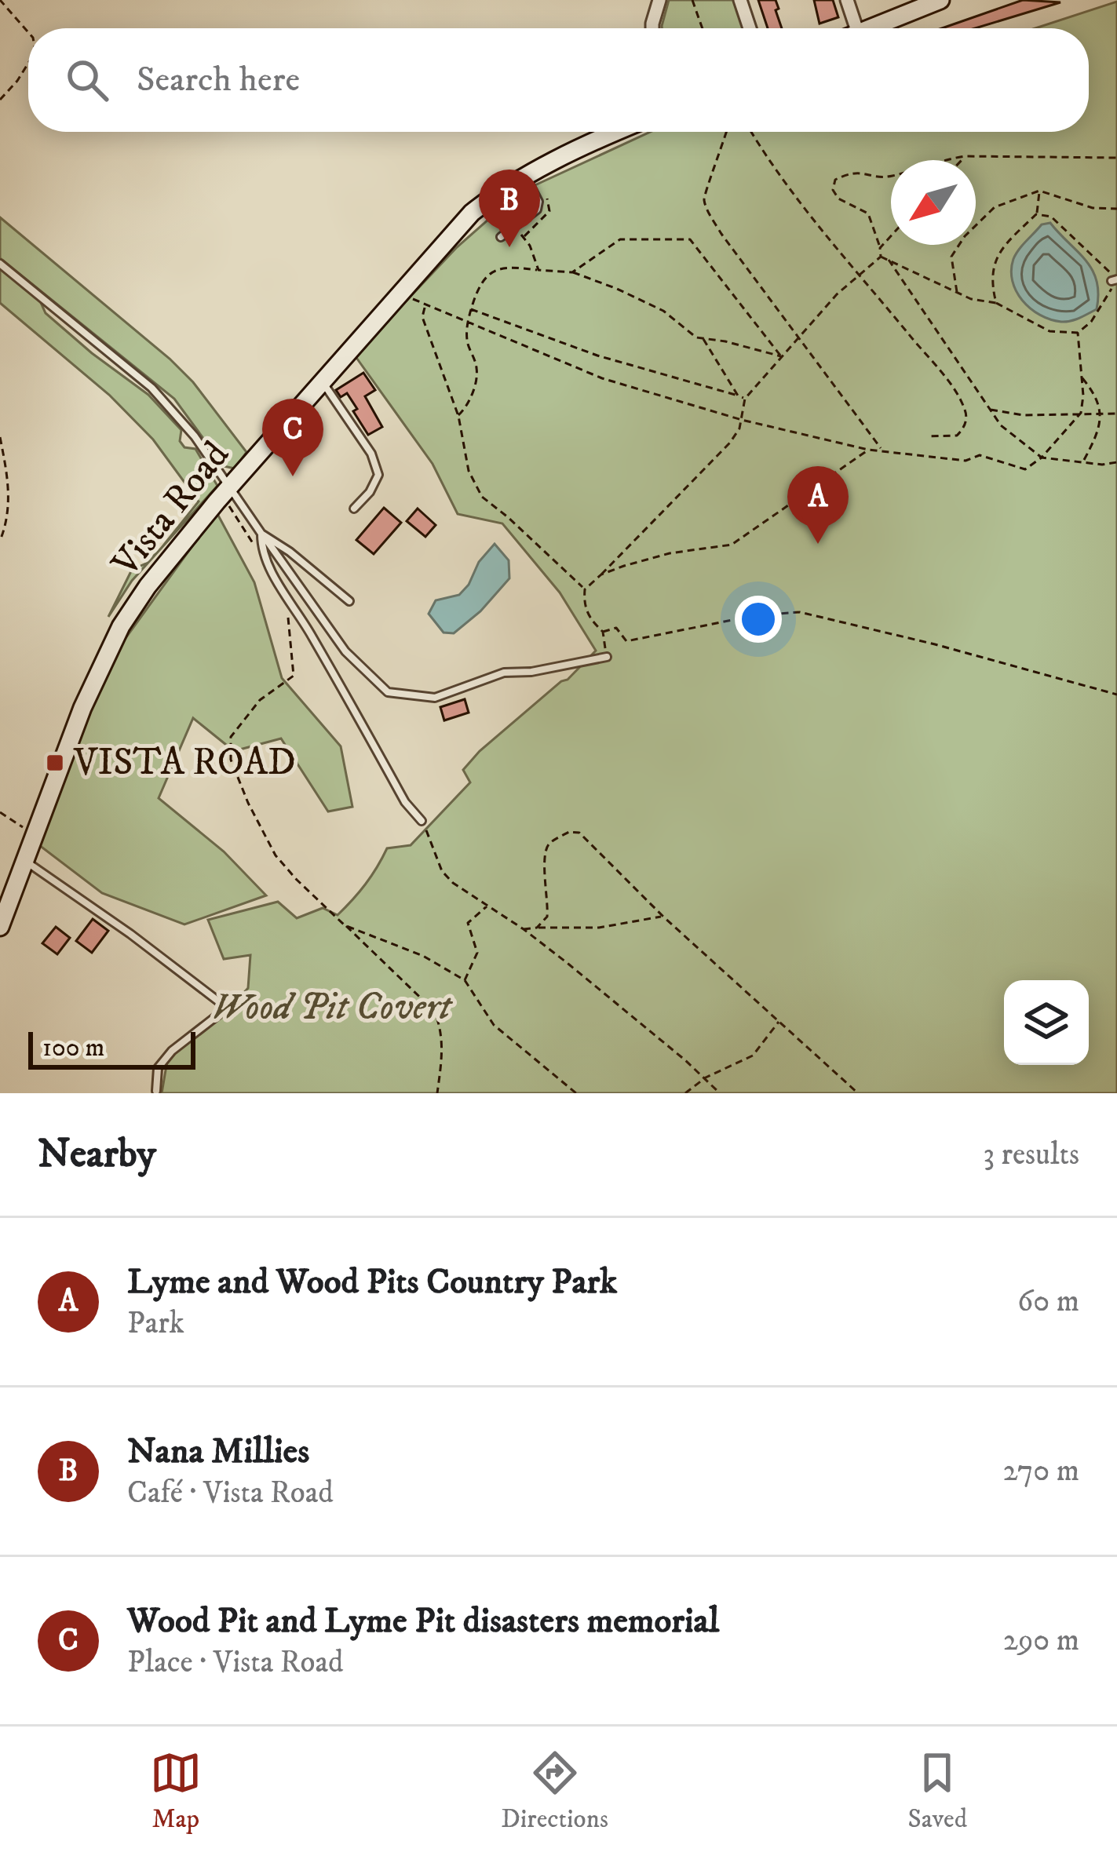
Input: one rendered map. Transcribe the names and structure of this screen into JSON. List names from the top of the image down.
{
  "streets": {
    "main road": ["Vista Road"]
  },
  "parks": ["Wood Pit Covert"],
  "places": {
    "transit": ["VISTA ROAD"]
  },
  "scale_bar": "100 m",
  "north": "bottom left",
  "page": {
    "search": "Search here",
    "pins": ["B", "C", "A"],
    "scale": "100 m",
    "heading": ["Nearby", "3 results"],
    "list": [
      {
        "mark": "A",
        "name": "Lyme and Wood Pits Country Park",
        "note": "Park",
        "value": "60 m"
      },
      {
        "mark": "B",
        "name": "Nana Millies",
        "note": "Café · Vista Road",
        "value": "270 m"
      },
      {
        "mark": "C",
        "name": "Wood Pit and Lyme Pit disasters memorial",
        "note": "Place · Vista Road",
        "value": "290 m"
      }
    ],
    "nav": ["Map", "Directions", "Saved"]
  }
}
